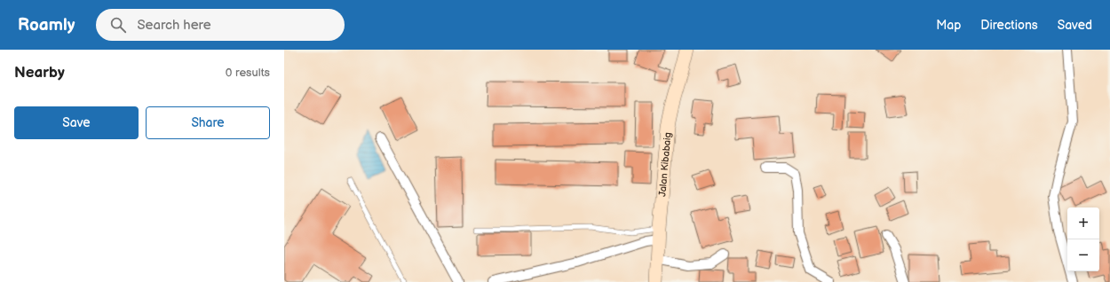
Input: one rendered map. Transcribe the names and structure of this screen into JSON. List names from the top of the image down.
{
  "streets": {
    "street": ["Jalan Kibabaig"]
  },
  "page": {
    "header": "Roamly",
    "search": "Search here",
    "nav": ["Map", "Directions", "Saved"],
    "heading": ["Nearby", "0 results"],
    "buttons": ["Save", "Share"],
    "map_buttons": ["+", "−"]
  }
}
